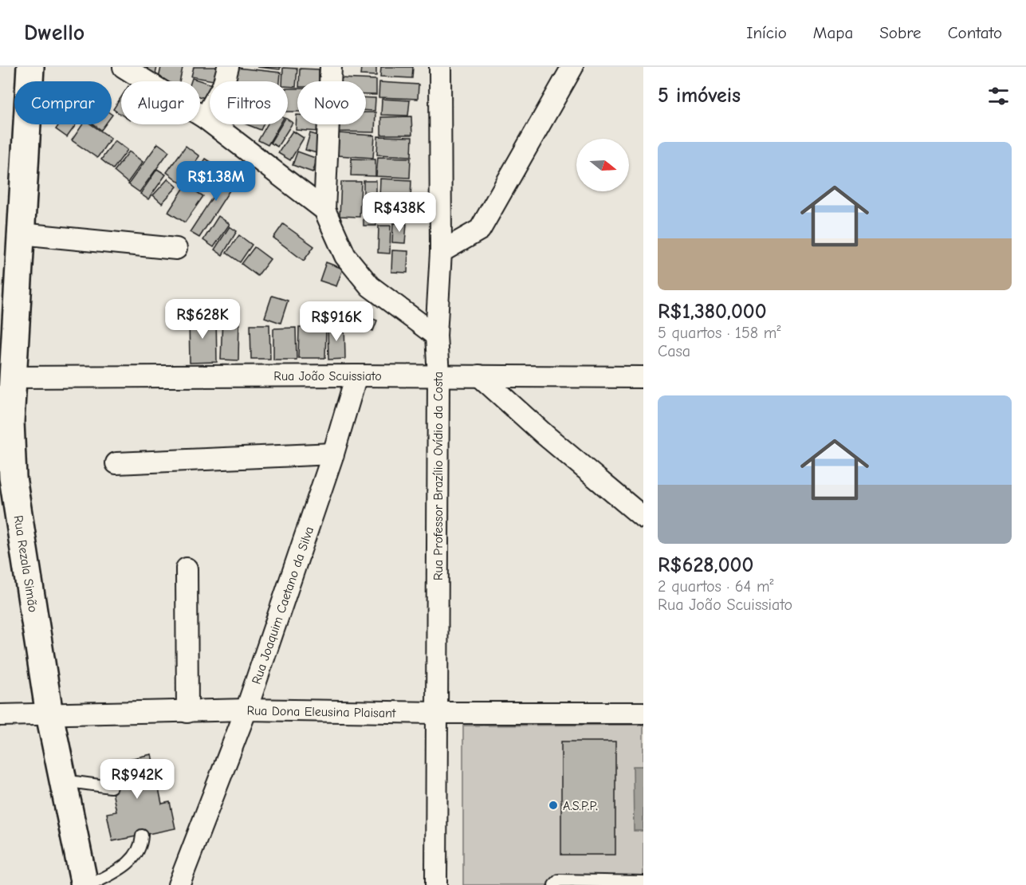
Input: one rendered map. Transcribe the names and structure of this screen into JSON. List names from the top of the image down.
{
  "streets": {
    "main road": ["Rua Rezala Simão"],
    "street": [
      "Rua João Scuissiato",
      "Rua Professor Brazílio Ovídio da Costa",
      "Rua Joaquim Caetano da Silva",
      "Rua Dona Eleusina Plaisant"
    ]
  },
  "crossings": [
    ["Rua João Scuissiato", "Rua Professor Brazílio Ovídio da Costa"],
    ["Rua João Scuissiato", "Rua Rezala Simão"],
    ["Rua João Scuissiato", "Rua Joaquim Caetano da Silva"],
    ["Rua Professor Brazílio Ovídio da Costa", "Rua Dona Eleusina Plaisant"],
    ["Rua Rezala Simão", "Rua Dona Eleusina Plaisant"],
    ["Rua Joaquim Caetano da Silva", "Rua Dona Eleusina Plaisant"]
  ],
  "places": ["A.S.P.P."],
  "north": "right",
  "page": {
    "header": "Dwello",
    "nav": [
      "Início",
      "Mapa",
      "Sobre",
      "Contato"
    ],
    "heading": "5 imóveis",
    "chip": [
      "Comprar",
      "Alugar",
      "Filtros",
      "Novo"
    ],
    "list": [
      {
        "name": "R$1,380,000",
        "note": "5 quartos · 158 m² · Casa"
      },
      {
        "name": "R$628,000",
        "note": "2 quartos · 64 m² · Rua João Scuissiato"
      }
    ],
    "price": [
      "R$1.38M",
      "R$438K",
      "R$628K",
      "R$916K",
      "R$942K"
    ]
  }
}
